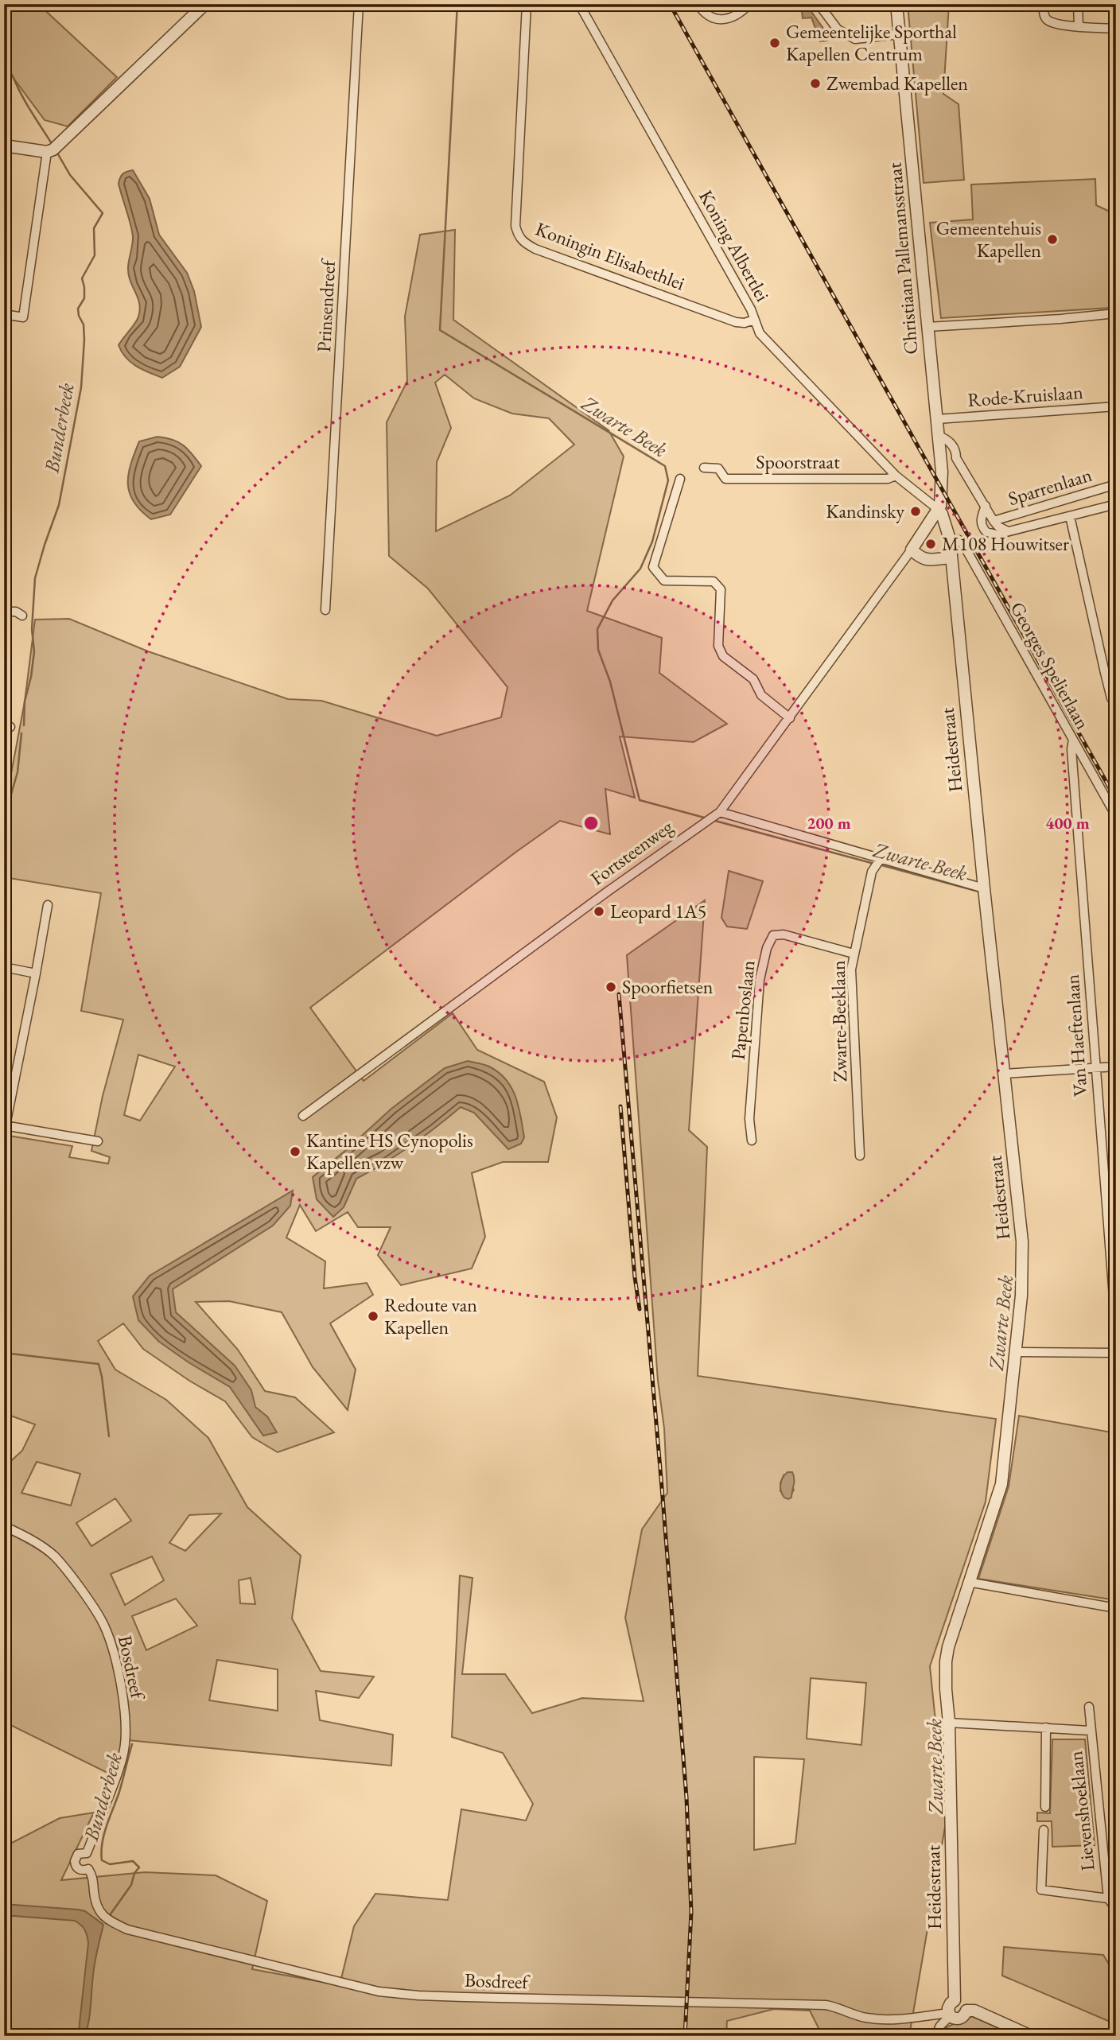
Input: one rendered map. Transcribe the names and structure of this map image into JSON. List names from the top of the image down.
{
  "streets": {
    "street": [
      "Koning Albertlei",
      "Koningin Elisabethlei",
      "Christiaan Pallemansstraat",
      "Prinsendreef",
      "Rode-Kruislaan",
      "Spoorstraat",
      "Sparrenlaan",
      "Georges Spelierlaan",
      "Heidestraat",
      "Fortsteenweg",
      "Papenboslaan",
      "Zwarte-Beeklaan",
      "Van Haeftenlaan",
      "Bosdreef",
      "Lievenshoeklaan"
    ]
  },
  "crossings": [
    ["Koning Albertlei", "Koningin Elisabethlei"],
    ["Koning Albertlei", "Spoorstraat"],
    ["Koning Albertlei", "Heidestraat"],
    ["Christiaan Pallemansstraat", "Rode-Kruislaan"],
    ["Christiaan Pallemansstraat", "Sparrenlaan"],
    ["Christiaan Pallemansstraat", "Heidestraat"],
    ["Christiaan Pallemansstraat", "Fortsteenweg"],
    ["Spoorstraat", "Heidestraat"],
    ["Georges Spelierlaan", "Heidestraat"],
    ["Georges Spelierlaan", "Van Haeftenlaan"],
    ["Heidestraat", "Fortsteenweg"],
    ["Heidestraat", "Bosdreef"],
    ["Papenboslaan", "Zwarte-Beeklaan"]
  ],
  "water": ["Zwarte Beek", "Bunderbeek"],
  "places": [
    "Gemeentelijke Sporthal Kapellen Centrum",
    "Zwembad Kapellen",
    "Gemeentehuis Kapellen",
    "Kandinsky",
    "M108 Houwitser",
    "Leopard 1A5",
    "Spoorfietsen",
    "Kantine HS Cynopolis Kapellen vzw",
    "Redoute van Kapellen"
  ],
  "rings": ["200 m", "400 m"]
}
